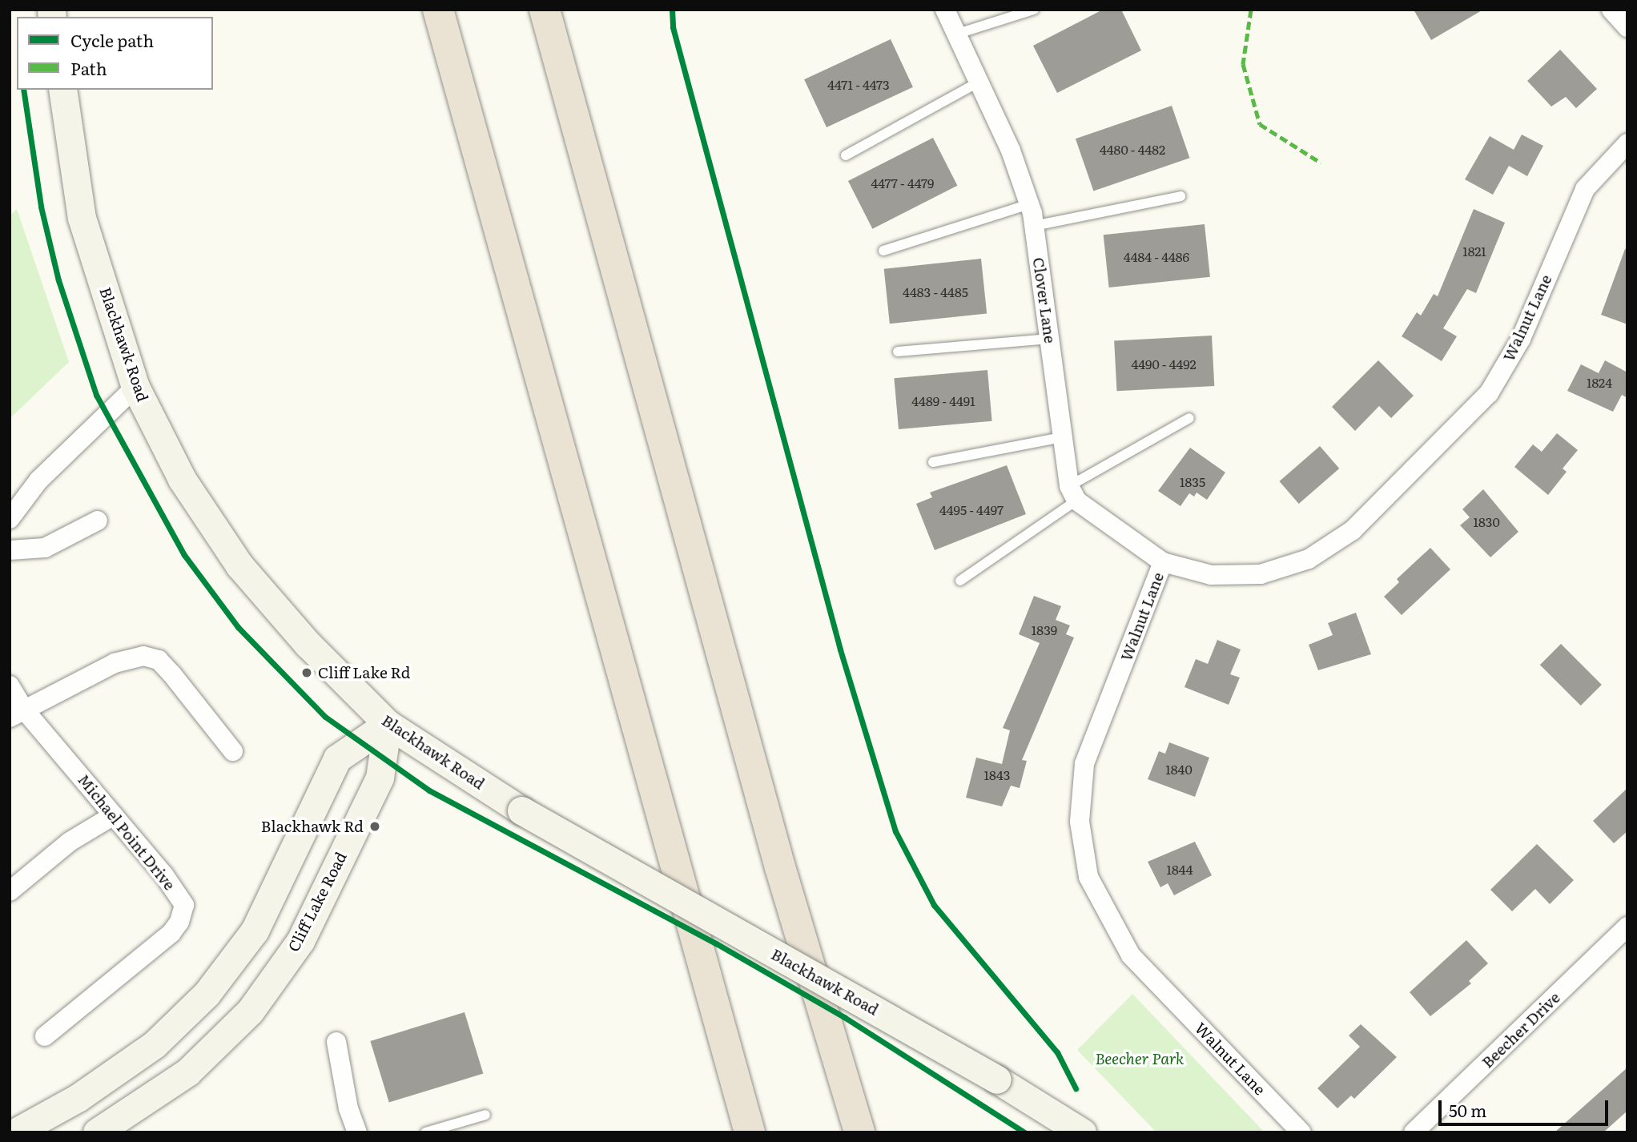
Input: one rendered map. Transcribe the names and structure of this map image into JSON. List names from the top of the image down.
{
  "streets": {
    "street": [
      "Clover Lane",
      "Walnut Lane",
      "Blackhawk Road",
      "Michael Point Drive",
      "Cliff Lake Road",
      "Beecher Drive"
    ]
  },
  "crossings": [
    ["Blackhawk Road", "Cliff Lake Road"]
  ],
  "parks": ["Beecher Park"],
  "places": ["Cliff Lake Rd", "Blackhawk Rd"],
  "house_numbers": [
    "4471 - 4473",
    "4480 - 4482",
    "4477 - 4479",
    "1821",
    "4484 - 4486",
    "4483 - 4485",
    "4490 - 4492",
    "1824",
    "4489 - 4491",
    "1835",
    "4495 - 4497",
    "1830",
    "1839",
    "1840",
    "1843",
    "1844"
  ],
  "legend": ["Cycle path", "Path"],
  "scale_bar": "50 m"
}
